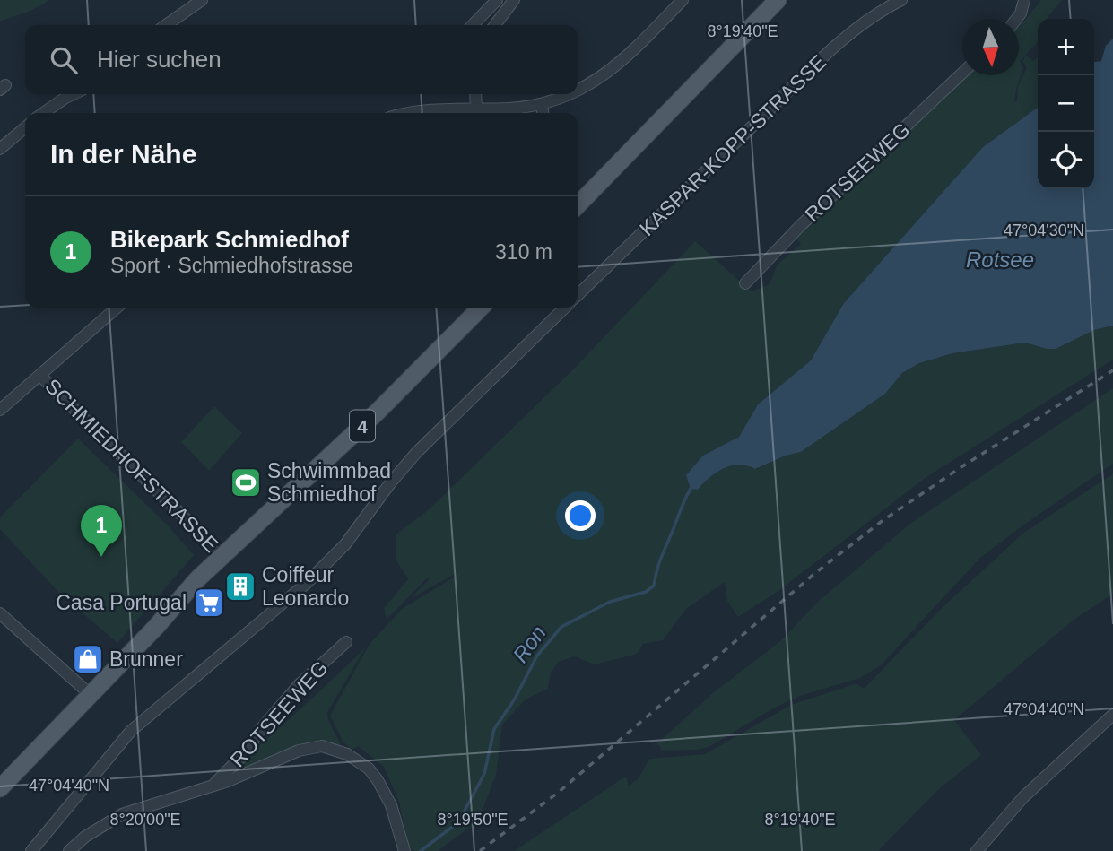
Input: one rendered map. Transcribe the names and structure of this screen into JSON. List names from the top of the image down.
{
  "streets": {
    "main road": ["4"],
    "street": ["KASPAR-KOPP-STRASSE", "ROTSEEWEG", "SCHMIEDHOFSTRASSE"]
  },
  "crossings": [
    ["4", "SCHMIEDHOFSTRASSE"]
  ],
  "water": ["Rotsee", "Ron"],
  "places": {
    "sports": ["Schwimmbad Schmiedhof"],
    "building": ["Coiffeur Leonardo"],
    "supermarket": ["Casa Portugal"],
    "shop": ["Brunner"]
  },
  "north": "bottom",
  "page": {
    "map_buttons": ["+", "−"],
    "search": "Hier suchen",
    "heading": "In der Nähe",
    "list": [
      {
        "mark": "1",
        "name": "Bikepark Schmiedhof",
        "note": "Sport · Schmiedhofstrasse",
        "value": "310 m"
      }
    ],
    "pins": "1"
  },
  "coordinates": [
    "8°19'40\"E",
    "47°04'30\"N",
    "47°04'40\"N",
    "8°20'00\"E",
    "8°19'50\"E"
  ]
}
